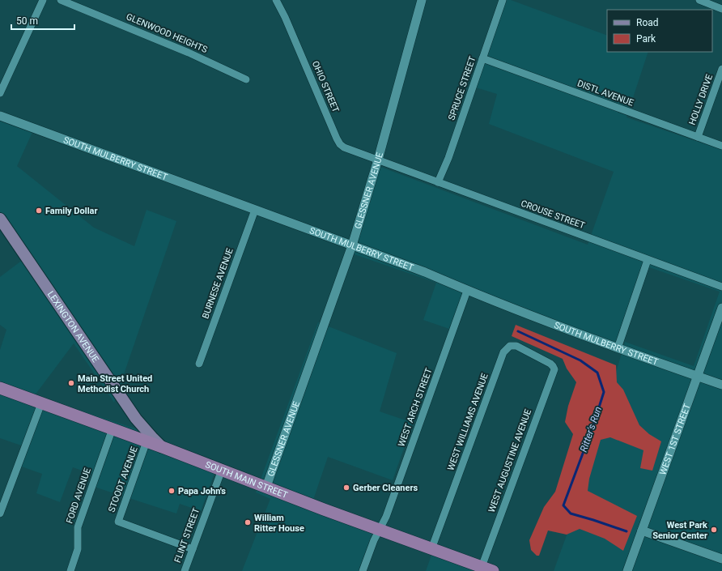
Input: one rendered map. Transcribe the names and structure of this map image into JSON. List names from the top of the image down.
{
  "streets": {
    "highway": ["SOUTH MAIN STREET"],
    "main road": ["LEXINGTON AVENUE"],
    "street": [
      "GLENWOOD HEIGHTS",
      "OHIO STREET",
      "SPRUCE STREET",
      "DISTL AVENUE",
      "HOLLY DRIVE",
      "SOUTH MULBERRY STREET",
      "GLESSNER AVENUE",
      "CROUSE STREET",
      "BURNESE AVENUE",
      "WEST ARCH STREET",
      "WEST WILLIAMS AVENUE",
      "WEST 1ST STREET",
      "WEST AUGUSTINE AVENUE",
      "STOODT AVENUE",
      "FORD AVENUE",
      "FLINT STREET"
    ]
  },
  "crossings": [
    ["OHIO STREET", "GLESSNER AVENUE"],
    ["OHIO STREET", "CROUSE STREET"],
    ["SPRUCE STREET", "DISTL AVENUE"],
    ["SPRUCE STREET", "CROUSE STREET"],
    ["DISTL AVENUE", "HOLLY DRIVE"],
    ["SOUTH MULBERRY STREET", "GLESSNER AVENUE"],
    ["SOUTH MULBERRY STREET", "BURNESE AVENUE"],
    ["SOUTH MULBERRY STREET", "WEST ARCH STREET"],
    ["SOUTH MULBERRY STREET", "WEST 1ST STREET"],
    ["GLESSNER AVENUE", "CROUSE STREET"],
    ["GLESSNER AVENUE", "SOUTH MAIN STREET"],
    ["LEXINGTON AVENUE", "SOUTH MAIN STREET"],
    ["WEST ARCH STREET", "SOUTH MAIN STREET"],
    ["WEST WILLIAMS AVENUE", "WEST AUGUSTINE AVENUE"],
    ["WEST WILLIAMS AVENUE", "SOUTH MAIN STREET"],
    ["WEST AUGUSTINE AVENUE", "SOUTH MAIN STREET"],
    ["STOODT AVENUE", "SOUTH MAIN STREET"],
    ["STOODT AVENUE", "FLINT STREET"],
    ["SOUTH MAIN STREET", "FORD AVENUE"],
    ["SOUTH MAIN STREET", "FLINT STREET"]
  ],
  "water": ["Ritter's Run"],
  "places": [
    "Family Dollar",
    "Main Street United Methodist Church",
    "Gerber Cleaners",
    "Papa John's",
    "William Ritter House",
    "West Park Senior Center"
  ],
  "legend": ["Road", "Park"],
  "scale_bar": "50 m"
}
